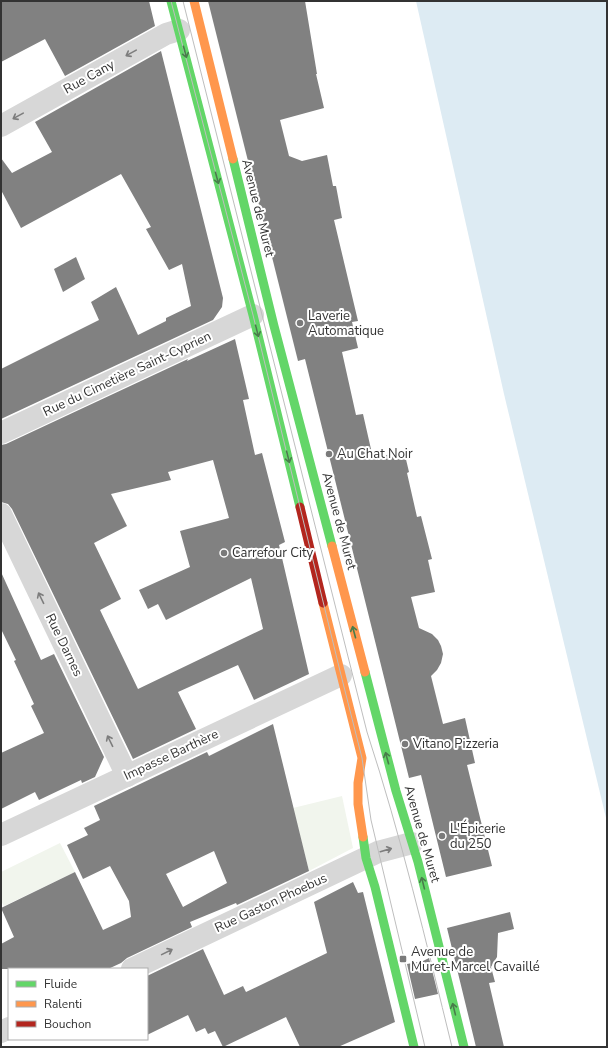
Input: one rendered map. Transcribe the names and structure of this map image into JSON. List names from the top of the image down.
{
  "streets": {
    "main road": ["Avenue de Muret"],
    "street": [
      "Rue Cany",
      "Rue du Cimetière Saint-Cyprien",
      "Rue Darnes",
      "Impasse Barthère",
      "Rue Gaston Phoebus"
    ]
  },
  "crossings": [
    ["Avenue de Muret", "Rue Gaston Phoebus"],
    ["Rue Darnes", "Impasse Barthère"]
  ],
  "one_way": ["Rue Cany", "Rue Darnes", "Rue Gaston Phoebus"],
  "places": {
    "other": [
      "Laverie Automatique",
      "Au Chat Noir",
      "Carrefour City",
      "Vitano Pizzeria",
      "L'Épicerie du 250"
    ],
    "transit": ["Avenue de Muret-Marcel Cavaillé"]
  },
  "legend": ["Fluide", "Ralenti", "Bouchon"]
}
